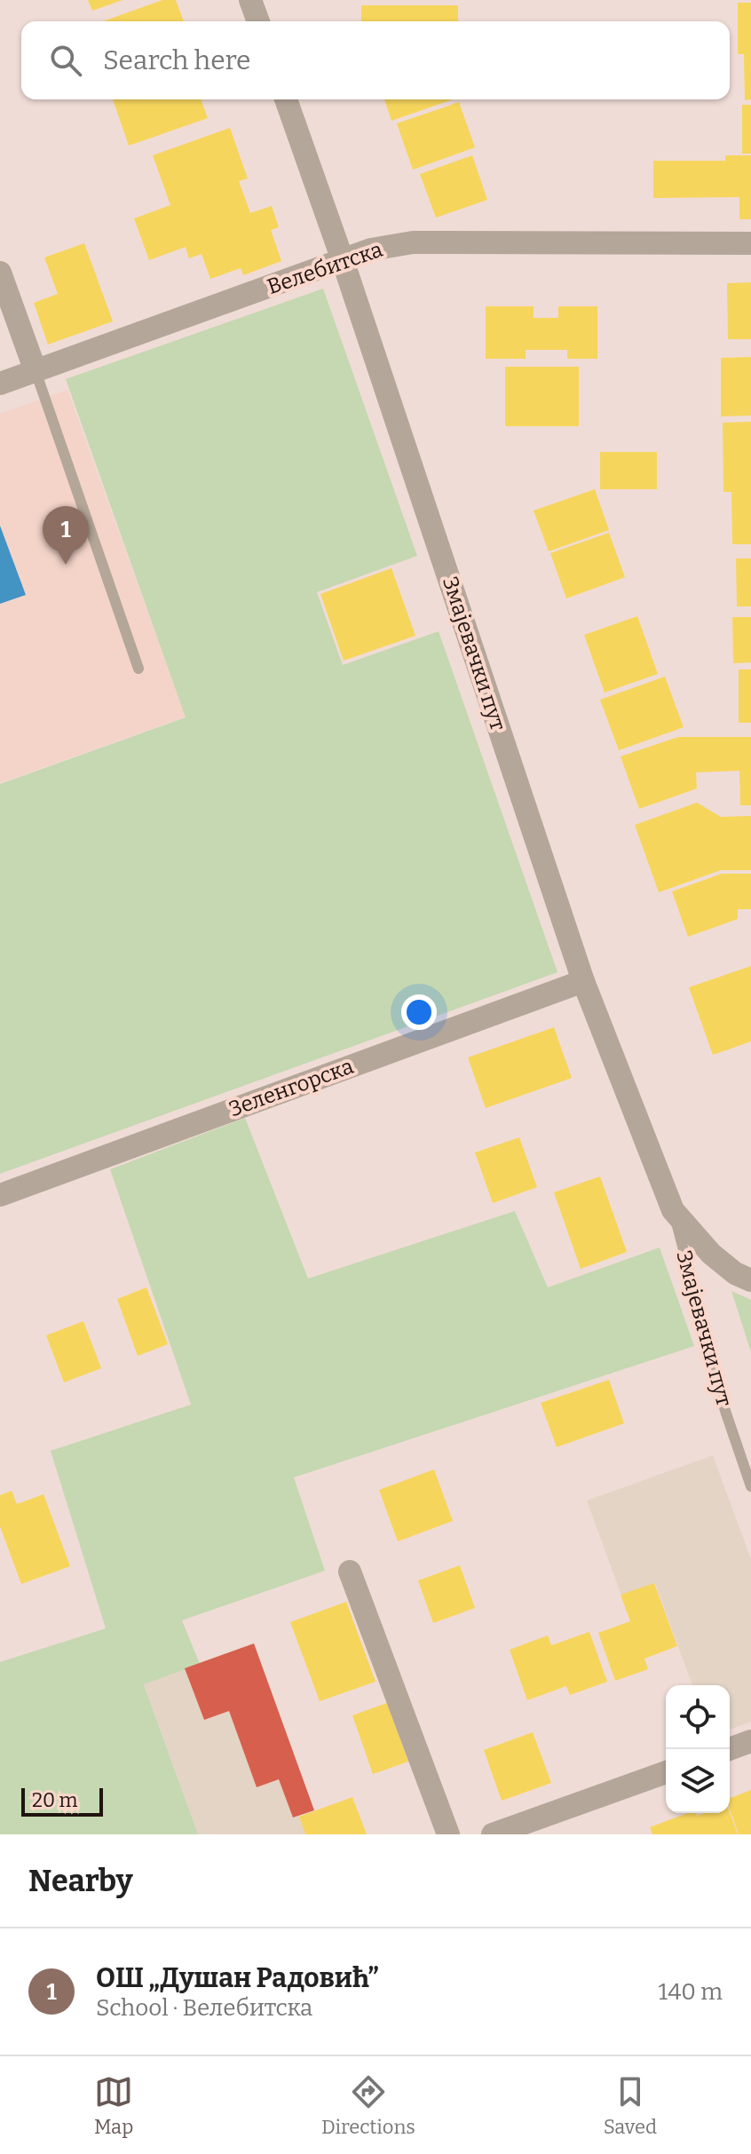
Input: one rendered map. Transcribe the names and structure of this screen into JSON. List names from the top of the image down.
{
  "streets": {
    "street": ["Велебитска", "Змајевачки пут", "Зеленгорска"]
  },
  "crossings": [
    ["Велебитска", "Змајевачки пут"],
    ["Змајевачки пут", "Зеленгорска"]
  ],
  "scale_bar": "20 m",
  "page": {
    "search": "Search here",
    "pins": "1",
    "scale": "20 m",
    "heading": "Nearby",
    "list": [
      {
        "mark": "1",
        "name": "ОШ „Душан Радовић”",
        "note": "School · Велебитска",
        "value": "140 m"
      }
    ],
    "nav": ["Map", "Directions", "Saved"]
  }
}
